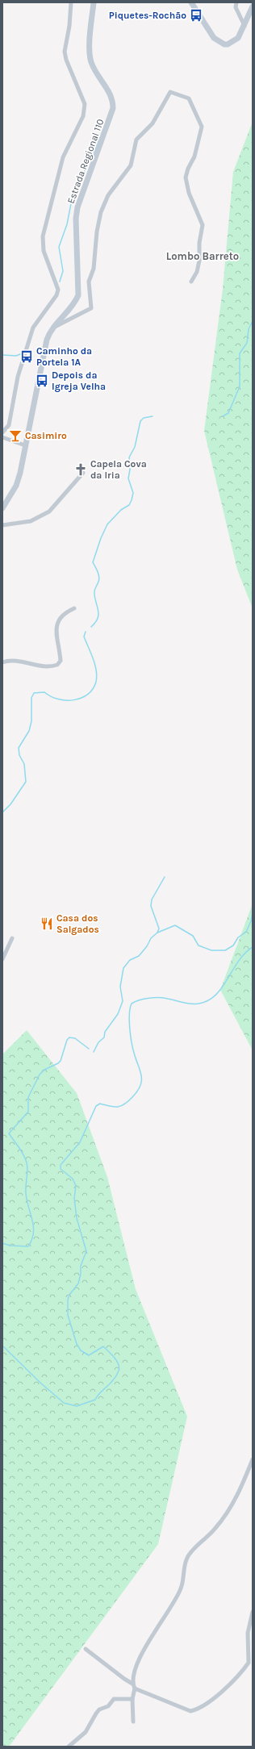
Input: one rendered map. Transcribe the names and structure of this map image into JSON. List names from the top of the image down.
{
  "streets": {
    "main road": ["Estrada Regional 110"]
  },
  "districts": ["Lombo Barreto"],
  "places": {
    "bus stop": ["Piquetes-Rochão", "Caminho da Portela 1A", "Depois da Igreja Velha"],
    "bar": ["Casimiro"],
    "church": ["Capela Cova da Iria"],
    "restaurant": ["Casa dos Salgados"]
  }
}
